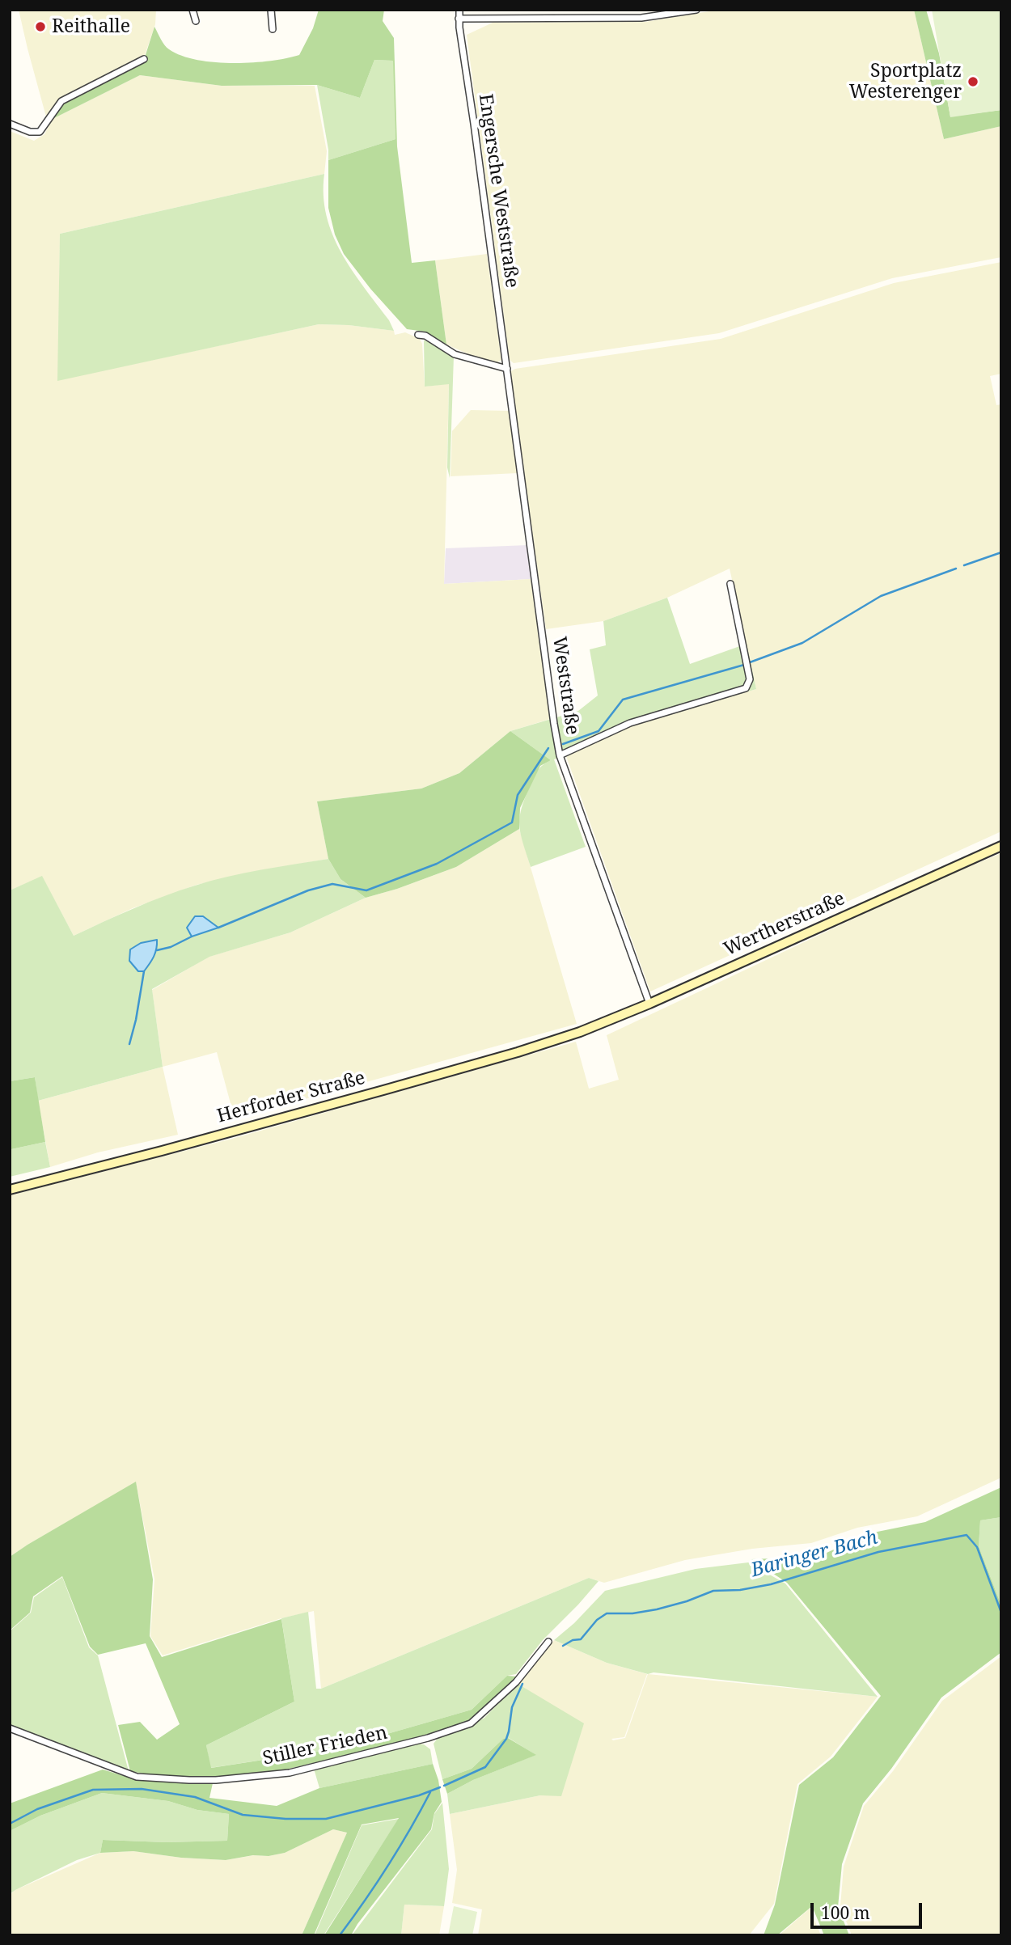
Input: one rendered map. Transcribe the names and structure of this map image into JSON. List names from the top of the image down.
{
  "streets": {
    "main road": ["Wertherstraße", "Herforder Straße"],
    "street": ["Engersche Weststraße", "Weststraße", "Stiller Frieden"]
  },
  "crossings": [
    ["Engersche Weststraße", "Weststraße"],
    ["Weststraße", "Wertherstraße"],
    ["Wertherstraße", "Herforder Straße"]
  ],
  "water": ["Baringer Bach"],
  "places": ["Reithalle", "Sportplatz Westerenger"],
  "scale_bar": "100 m"
}
